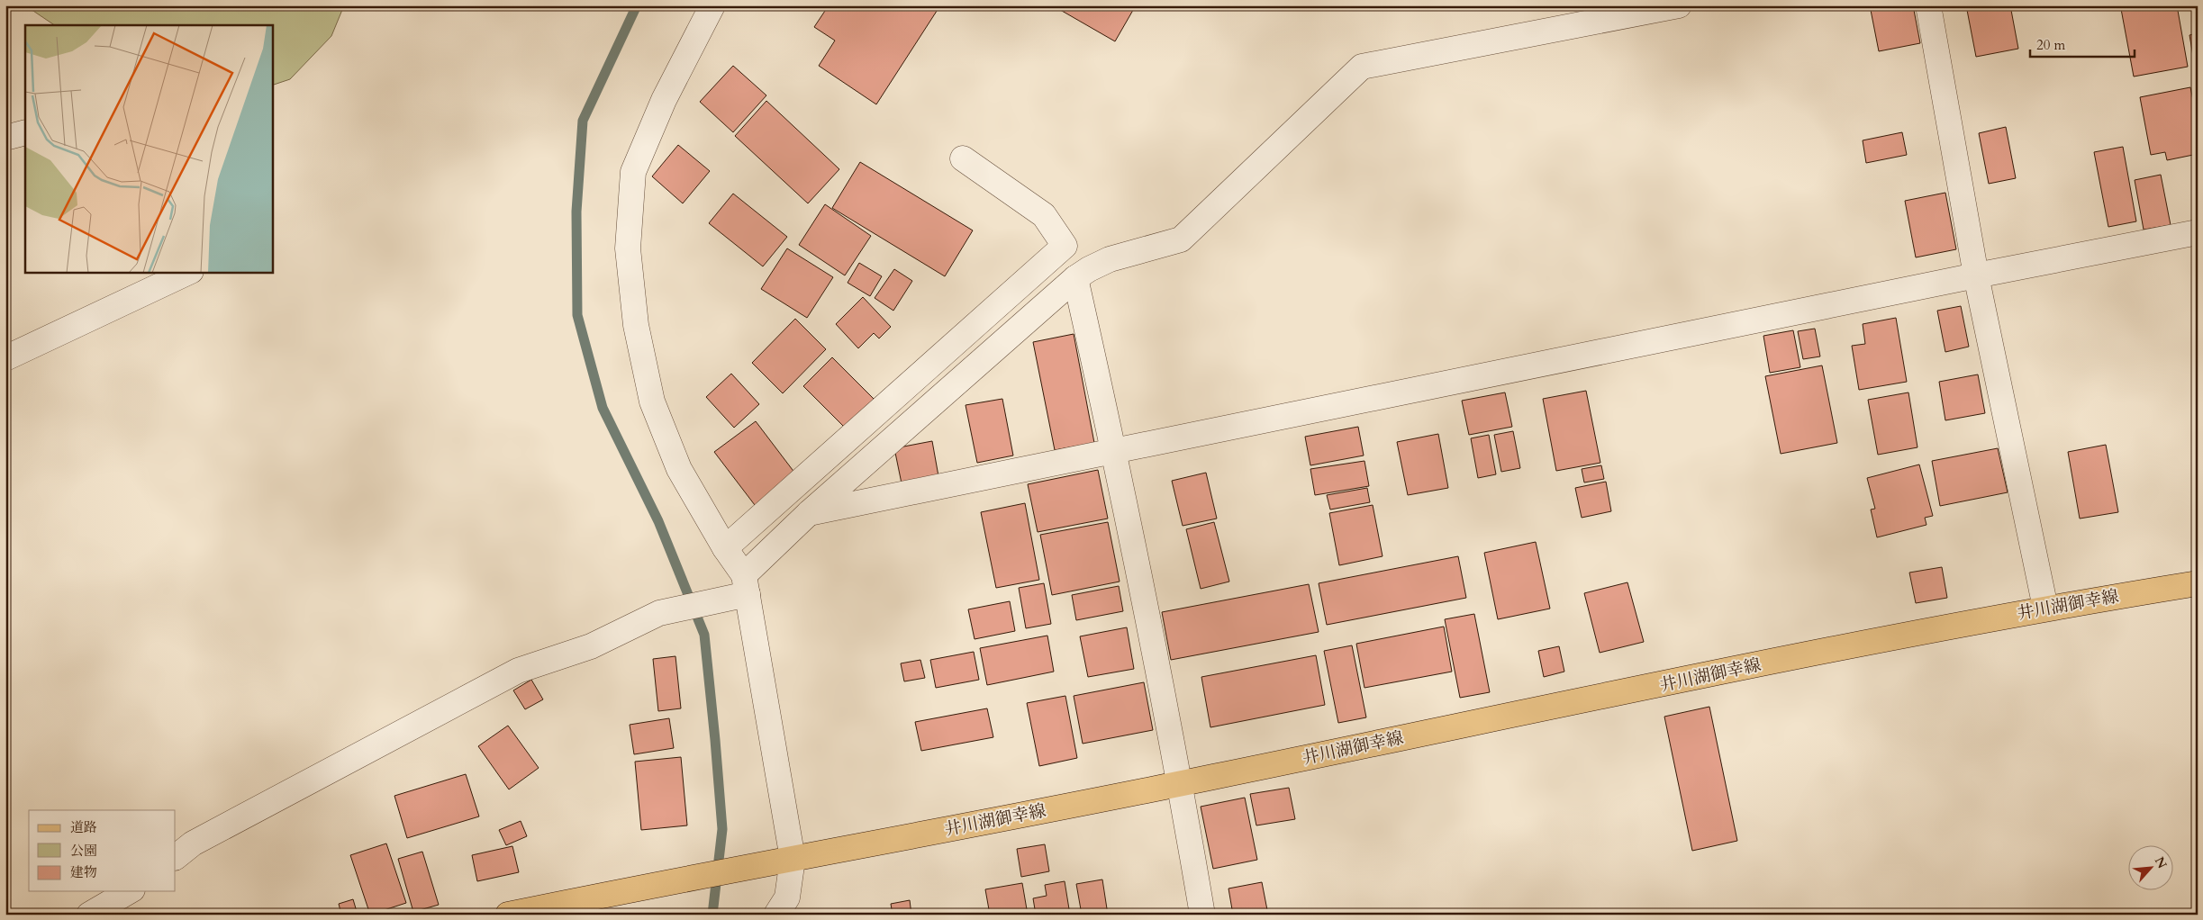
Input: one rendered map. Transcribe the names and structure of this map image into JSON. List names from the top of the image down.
{
  "streets": {
    "main road": ["井川湖御幸線"]
  },
  "legend": ["道路", "公園", "建物"],
  "scale_bar": "20 m",
  "north": "top right"
}
